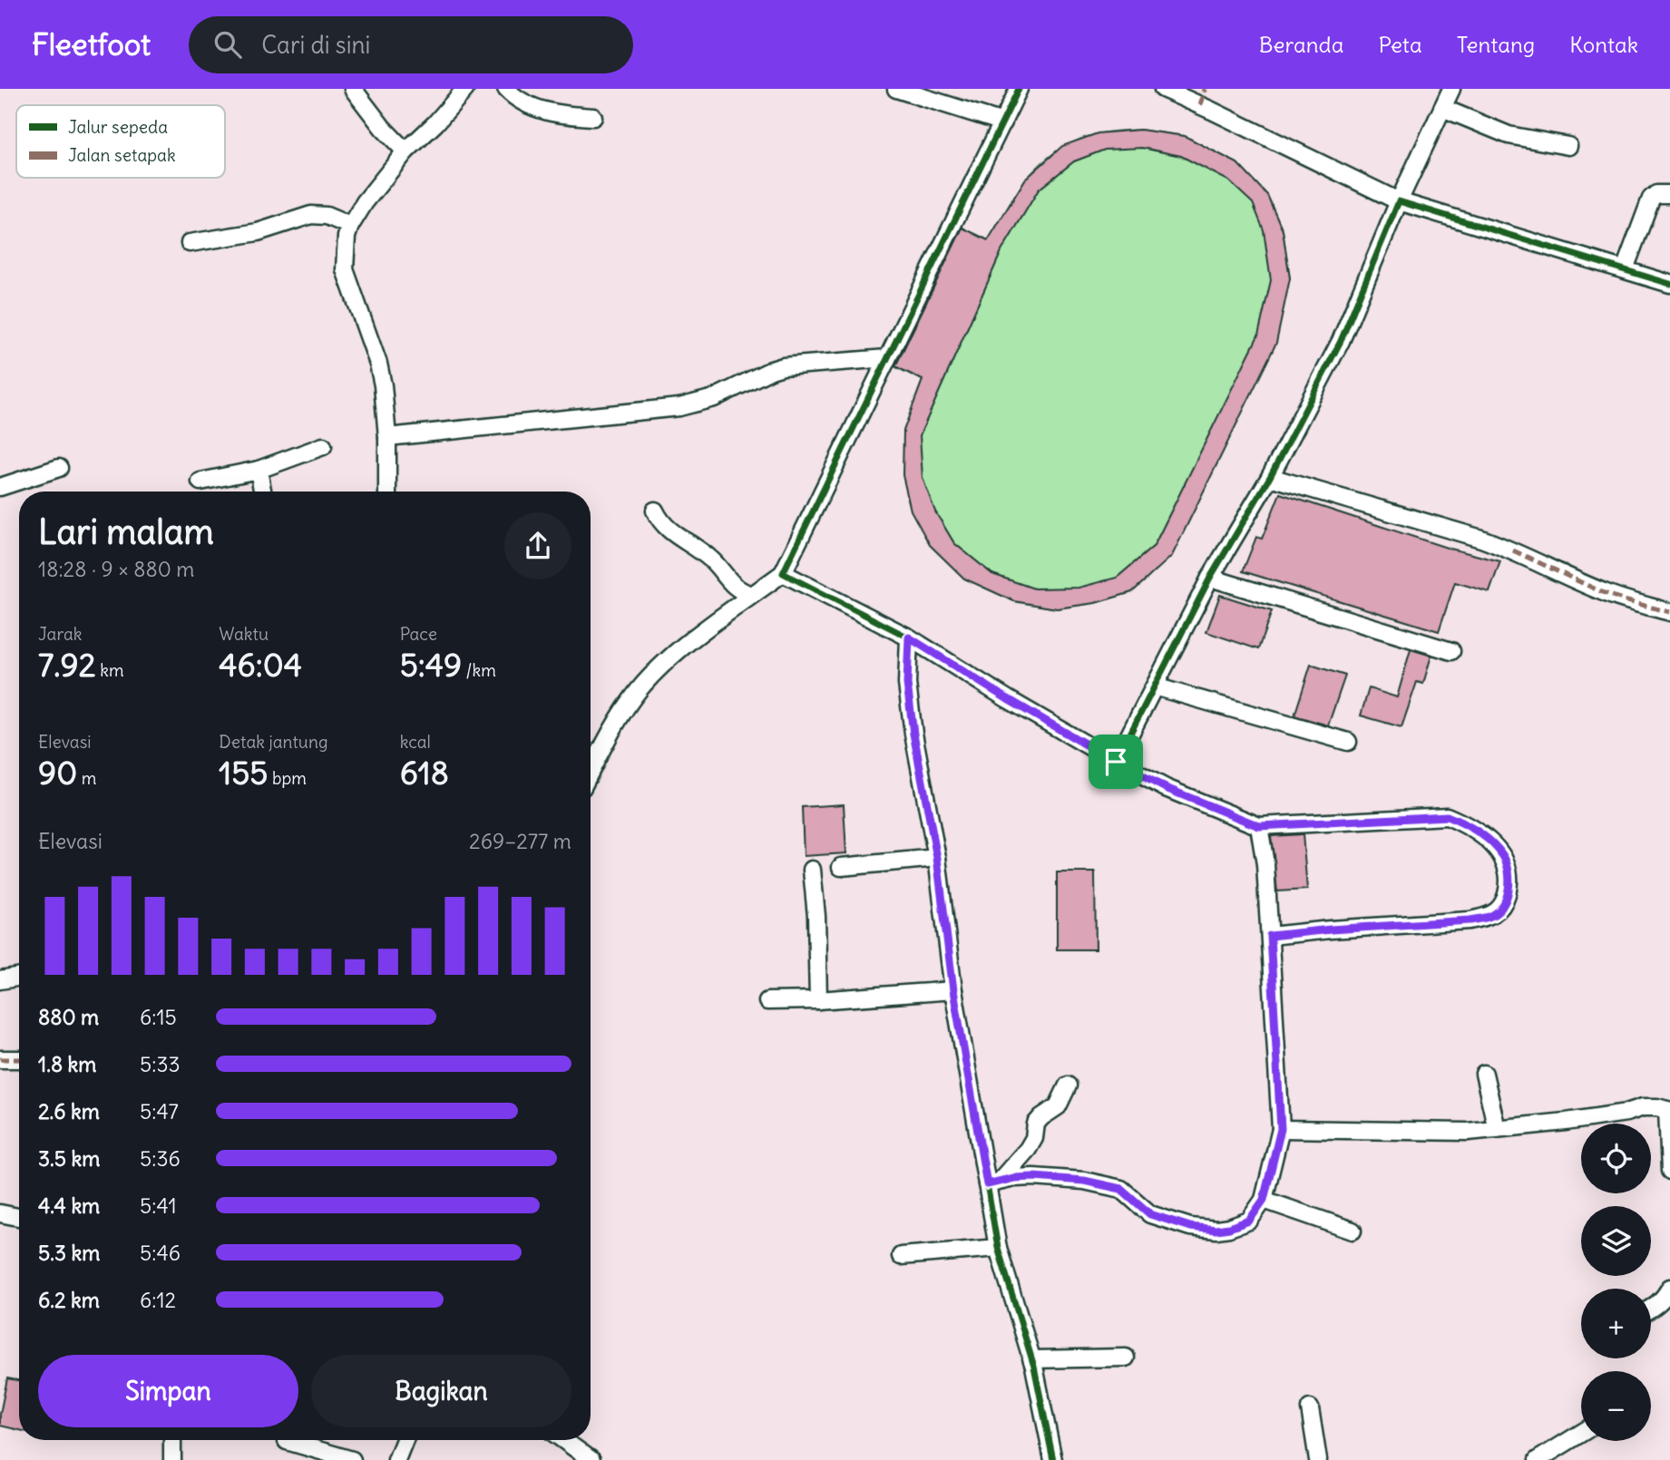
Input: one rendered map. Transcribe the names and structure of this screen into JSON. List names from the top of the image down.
{
  "legend": ["Jalur sepeda", "Jalan setapak"],
  "page": {
    "header": "Fleetfoot",
    "search": "Cari di sini",
    "nav": [
      "Beranda",
      "Peta",
      "Tentang",
      "Kontak"
    ],
    "heading": ["Lari malam", "18:28 · 9 × 880 m"],
    "stats": [
      ["Jarak", "7.92 km"],
      ["Waktu", "46:04"],
      ["Pace", "5:49 /km"],
      ["Elevasi", "90 m"],
      ["Detak jantung", "155 bpm"],
      ["kcal", "618"]
    ],
    "chart": ["Elevasi", "269–277 m"],
    "list": [
      {
        "name": "880 m",
        "note": "6:15"
      },
      {
        "name": "1.8 km",
        "note": "5:33"
      },
      {
        "name": "2.6 km",
        "note": "5:47"
      },
      {
        "name": "3.5 km",
        "note": "5:36"
      },
      {
        "name": "4.4 km",
        "note": "5:41"
      },
      {
        "name": "5.3 km",
        "note": "5:46"
      },
      {
        "name": "6.2 km",
        "note": "6:12"
      }
    ],
    "map_buttons": ["+", "−"],
    "buttons": ["Simpan", "Bagikan"]
  }
}
